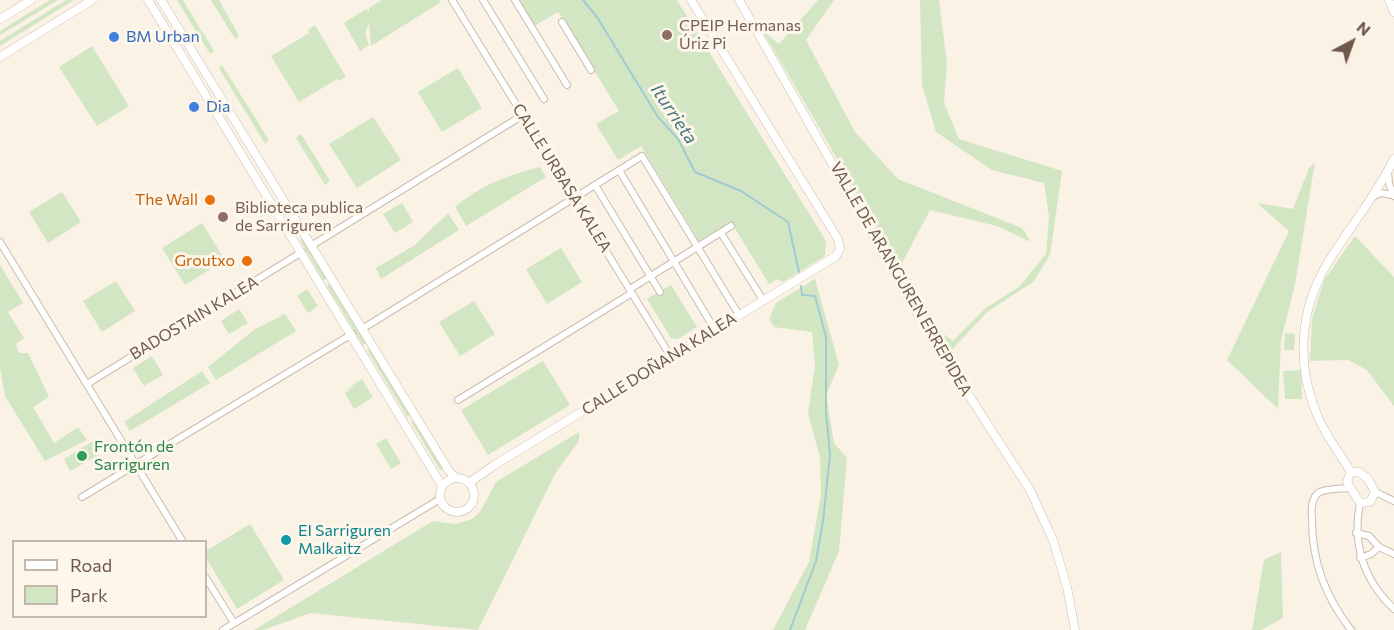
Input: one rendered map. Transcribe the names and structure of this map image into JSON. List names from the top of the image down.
{
  "streets": {
    "street": [
      "CALLE URBASA KALEA",
      "VALLE DE ARANGUREN ERREPIDEA",
      "BADOSTAIN KALEA",
      "CALLE DOÑANA KALEA"
    ]
  },
  "crossings": [
    ["CALLE URBASA KALEA", "CALLE DOÑANA KALEA"]
  ],
  "water": ["Iturrieta"],
  "places": [
    "CPEIP Hermanas Úriz Pi",
    "BM Urban",
    "Dia",
    "The Wall",
    "Biblioteca publica de Sarriguren",
    "Groutxo",
    "Frontón de Sarriguren",
    "EI Sarriguren Malkaitz"
  ],
  "legend": ["Road", "Park"],
  "north": "top right"
}
